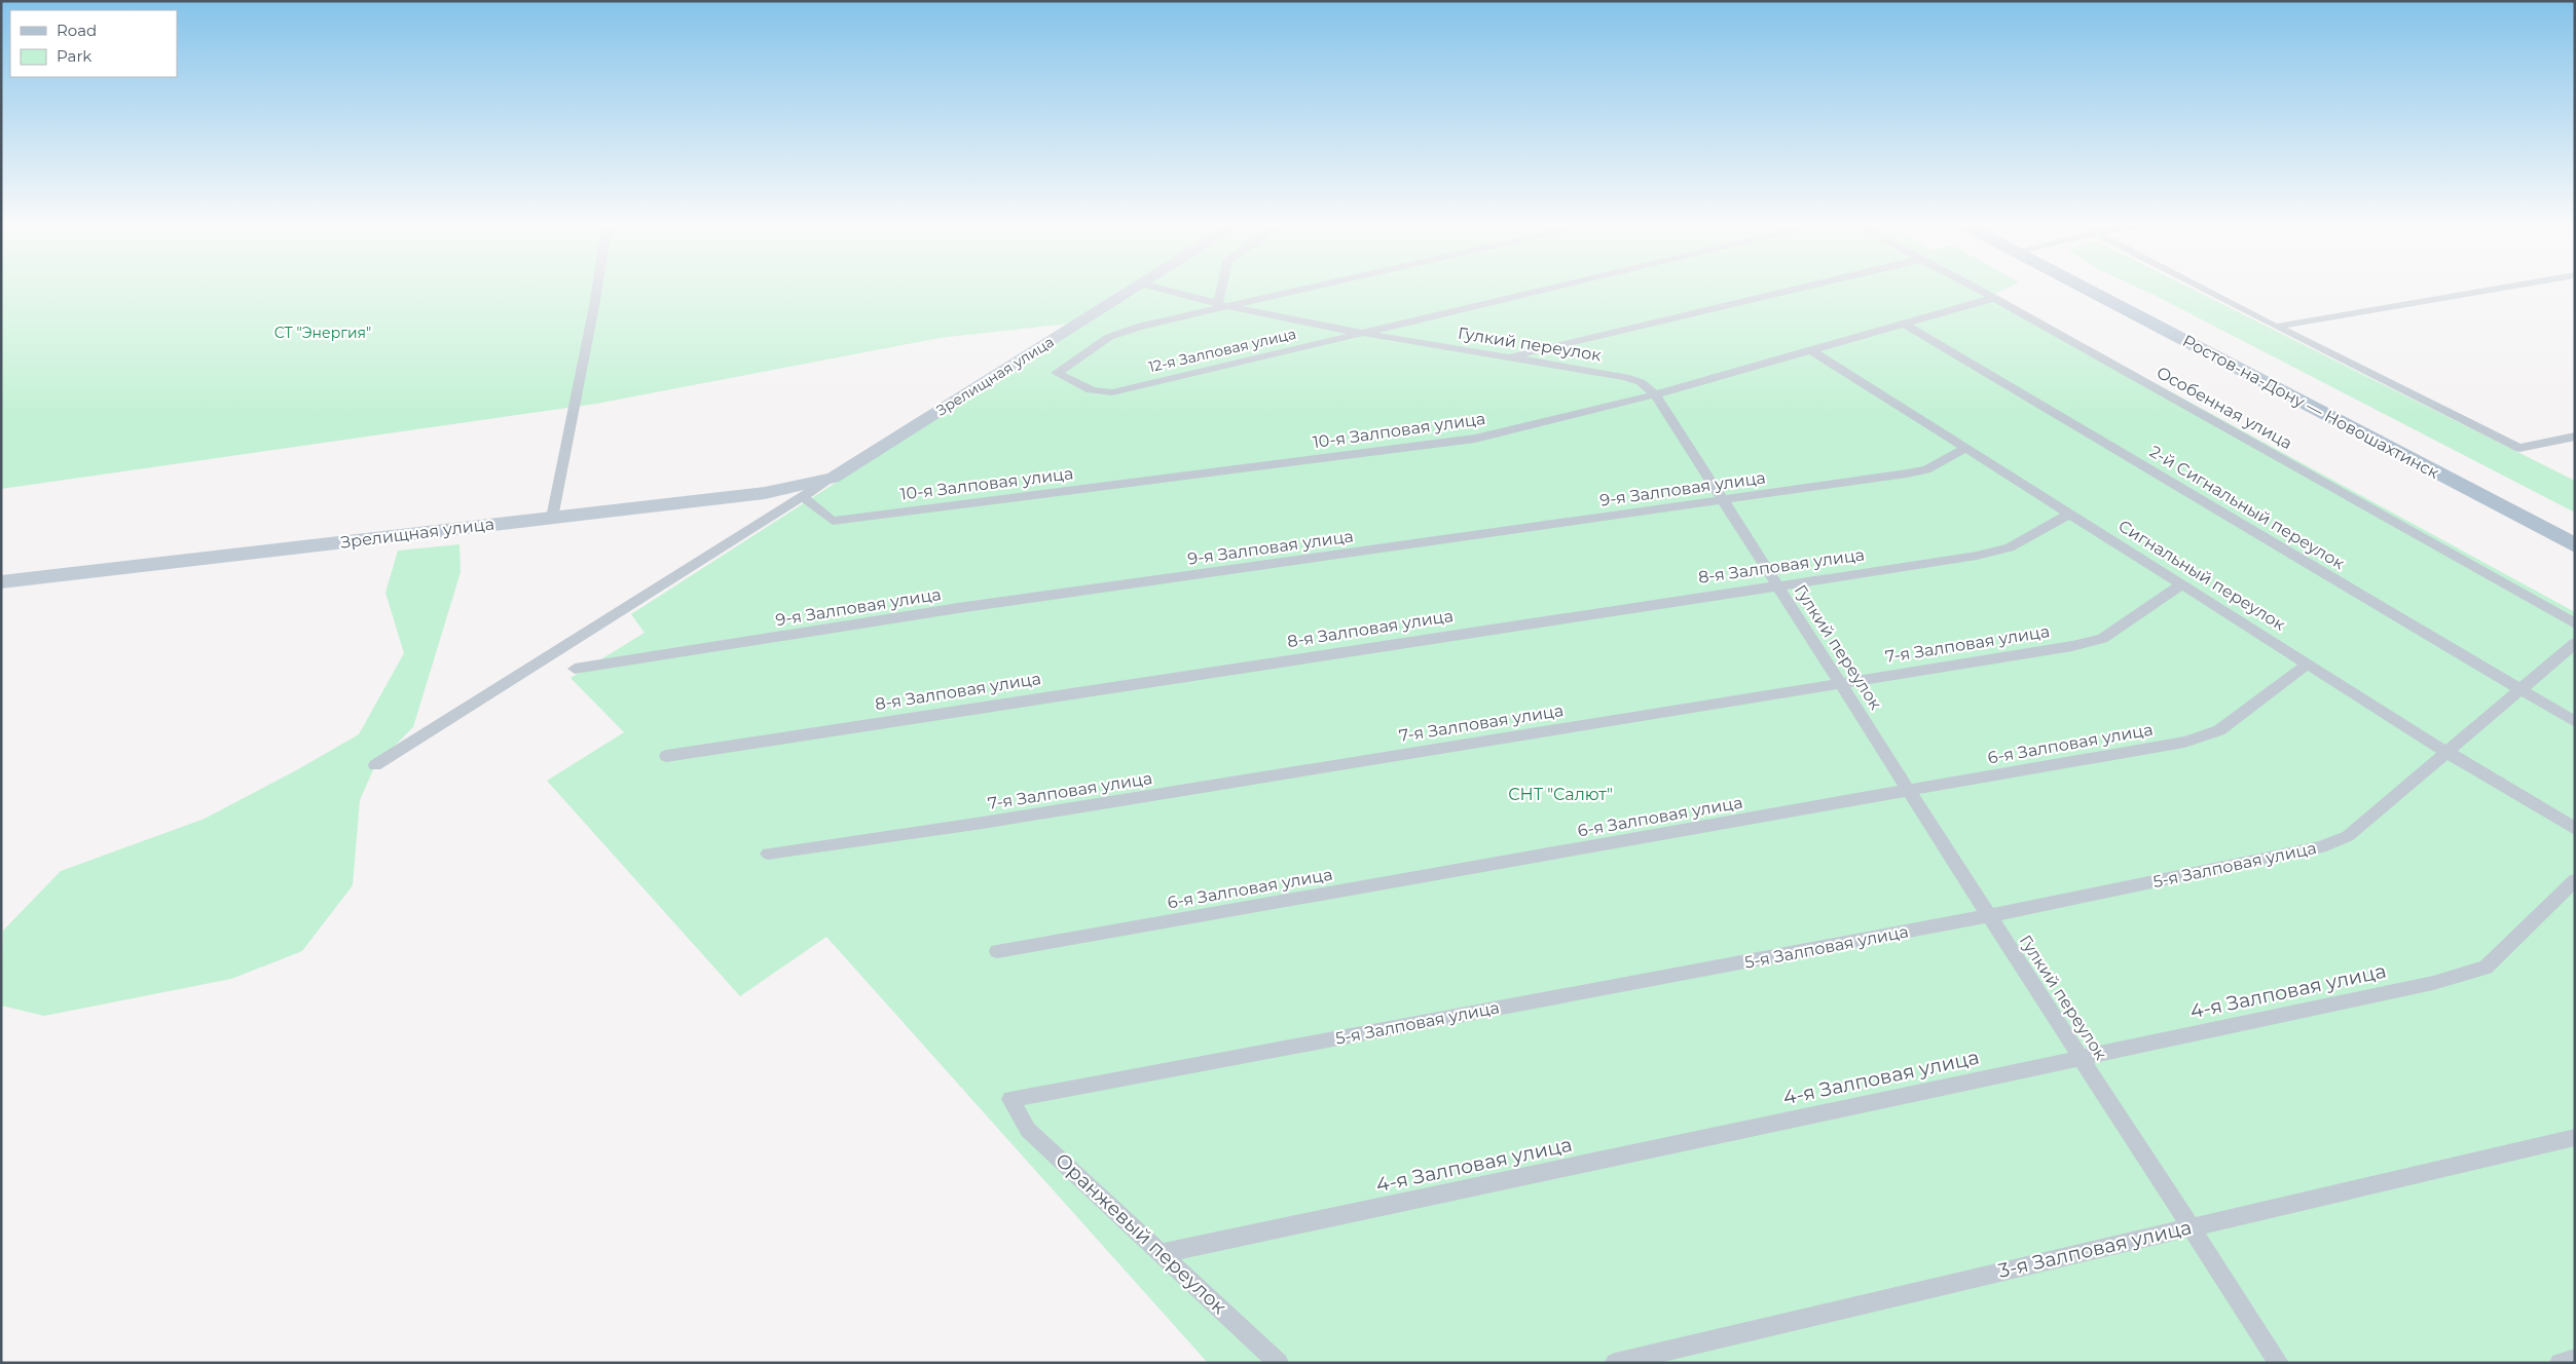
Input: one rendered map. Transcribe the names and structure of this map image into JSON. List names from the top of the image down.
{
  "streets": {
    "main road": ["Ростов-на-Дону — Новошахтинск"],
    "street": [
      "Гулкий переулок",
      "12-я Залповая улица",
      "Зрелищная улица",
      "Особенная улица",
      "10-я Залповая улица",
      "9-я Залповая улица",
      "2-й Сигнальный переулок",
      "8-я Залповая улица",
      "Сигнальный переулок",
      "7-я Залповая улица",
      "6-я Залповая улица",
      "5-я Залповая улица",
      "4-я Залповая улица",
      "Оранжевый переулок",
      "3-я Залповая улица"
    ]
  },
  "crossings": [
    ["Гулкий переулок", "12-я Залповая улица"],
    ["Гулкий переулок", "10-я Залповая улица"],
    ["Гулкий переулок", "9-я Залповая улица"],
    ["Гулкий переулок", "8-я Залповая улица"],
    ["Гулкий переулок", "7-я Залповая улица"],
    ["Гулкий переулок", "6-я Залповая улица"],
    ["Гулкий переулок", "5-я Залповая улица"],
    ["Гулкий переулок", "4-я Залповая улица"],
    ["Гулкий переулок", "3-я Залповая улица"],
    ["Зрелищная улица", "10-я Залповая улица"],
    ["Особенная улица", "10-я Залповая улица"],
    ["10-я Залповая улица", "2-й Сигнальный переулок"],
    ["10-я Залповая улица", "Сигнальный переулок"],
    ["9-я Залповая улица", "Сигнальный переулок"],
    ["2-й Сигнальный переулок", "5-я Залповая улица"],
    ["8-я Залповая улица", "Сигнальный переулок"],
    ["Сигнальный переулок", "7-я Залповая улица"],
    ["Сигнальный переулок", "6-я Залповая улица"],
    ["Сигнальный переулок", "5-я Залповая улица"],
    ["5-я Залповая улица", "Оранжевый переулок"],
    ["4-я Залповая улица", "Оранжевый переулок"]
  ],
  "parks": ["СТ \"Энергия\"", "СНТ \"Салют\""],
  "legend": ["Road", "Park"]
}
